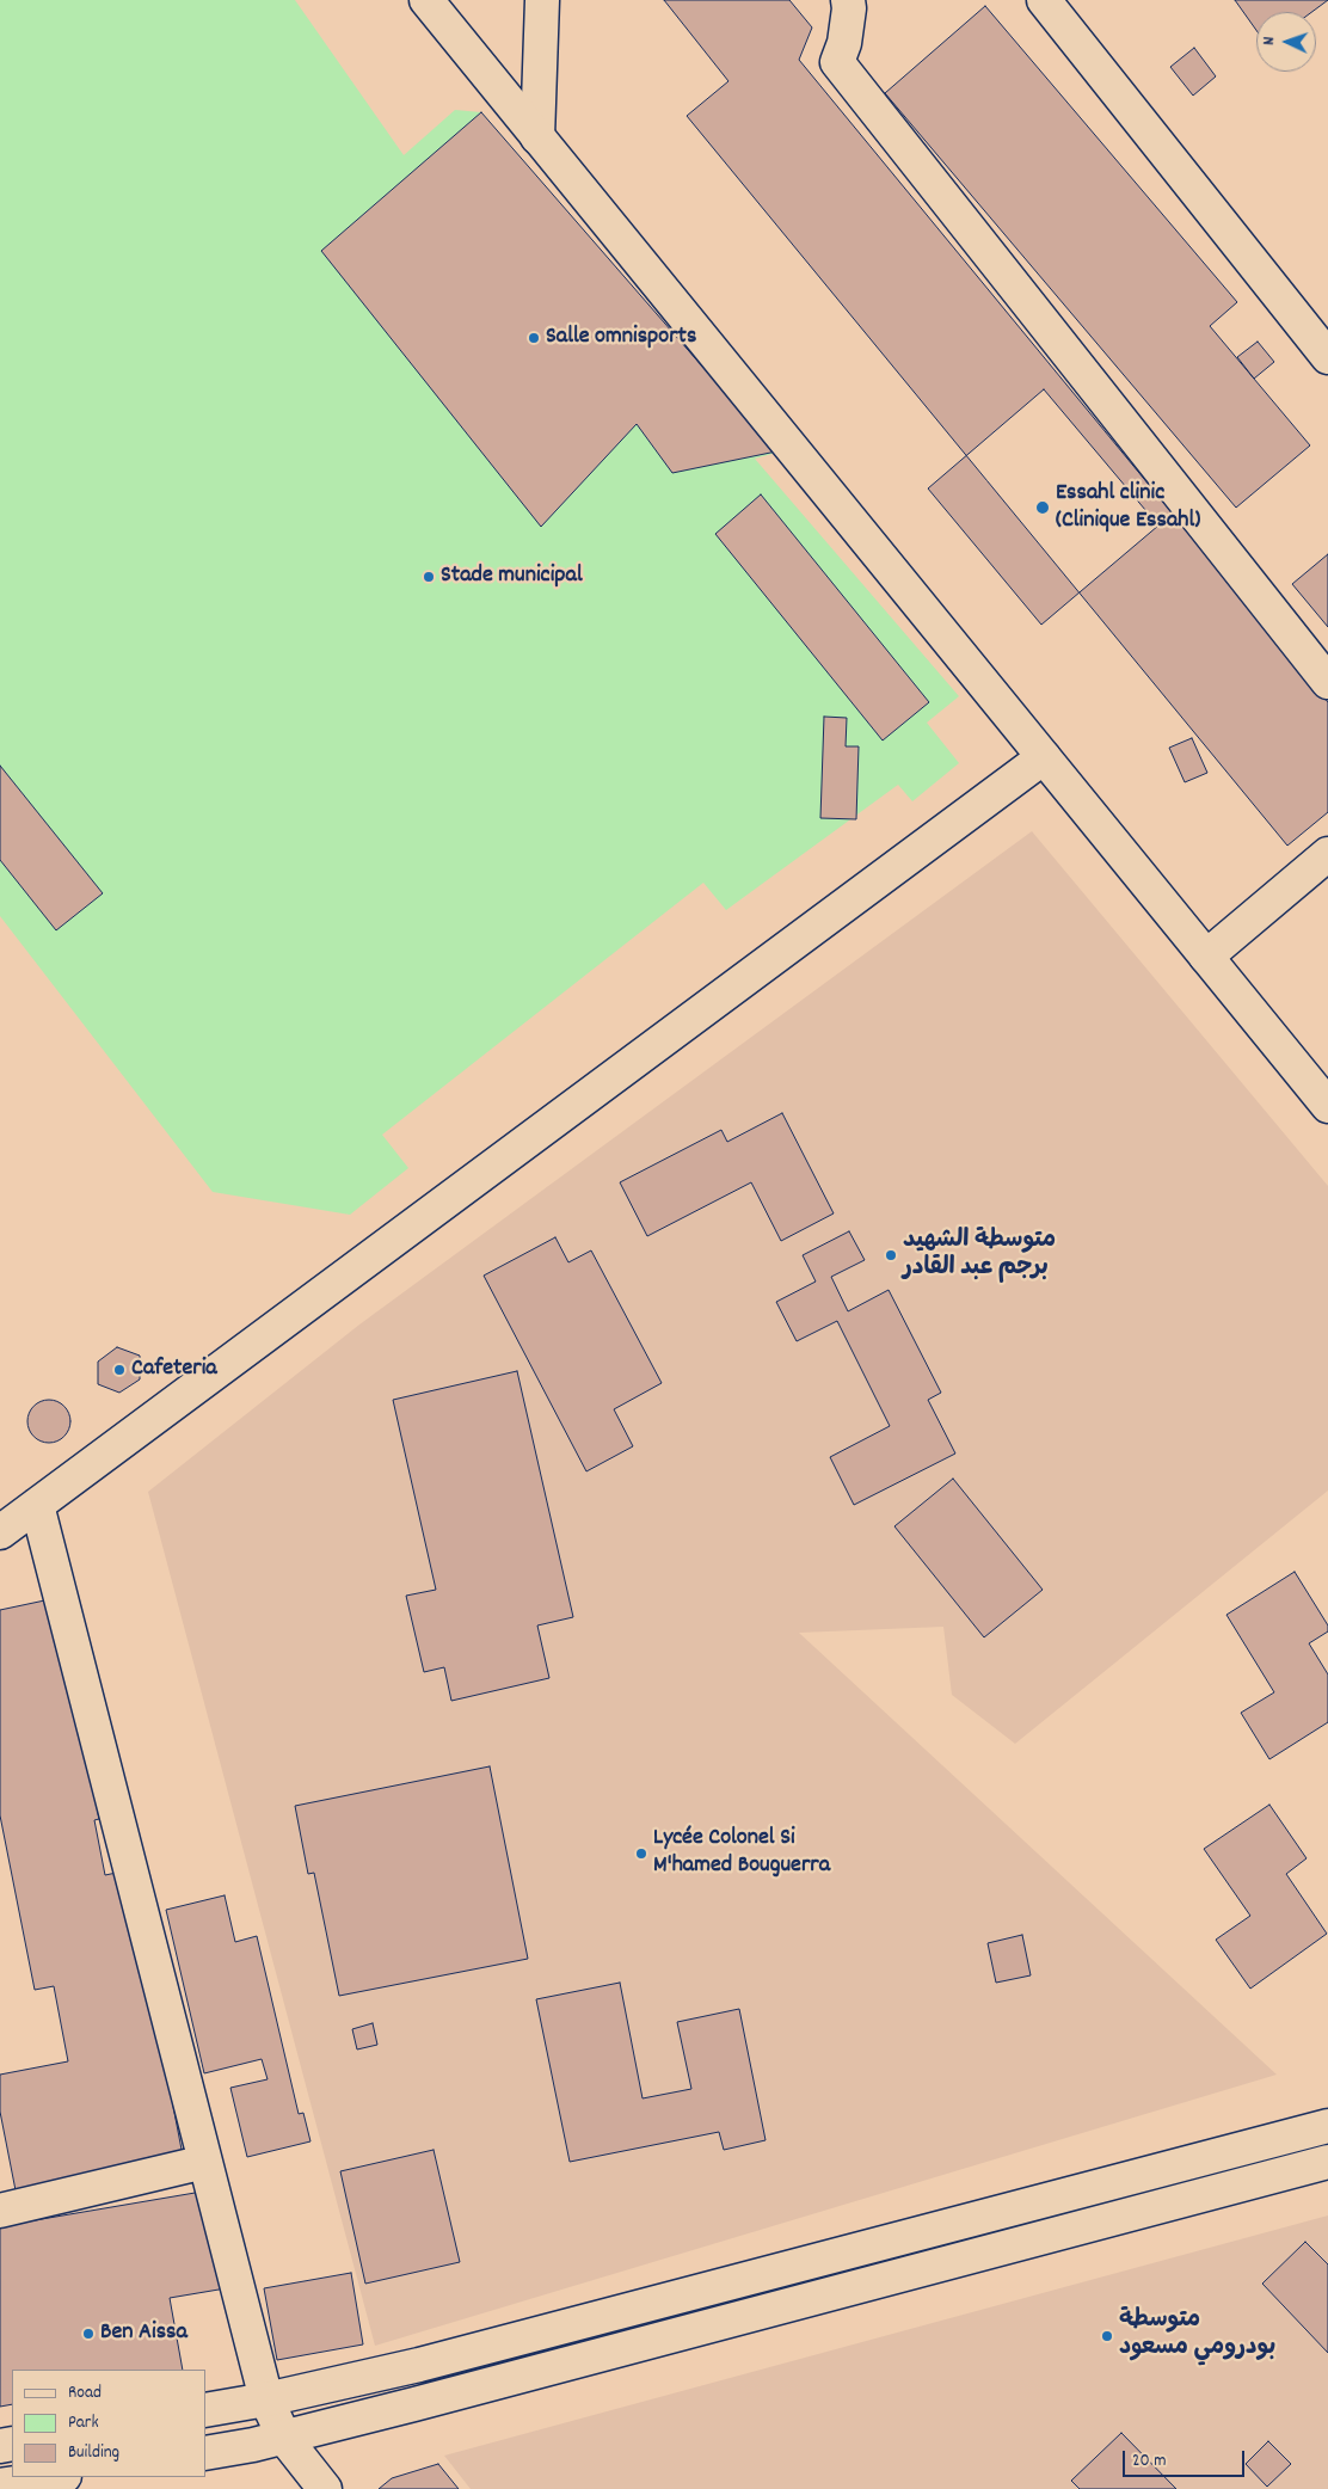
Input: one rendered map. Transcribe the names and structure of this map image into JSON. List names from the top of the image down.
{
  "places": [
    "Salle omnisports",
    "Essahl clinic (Clinique Essahl)",
    "Stade municipal",
    "متوسطة الشهيد برجم عبد القادر",
    "Cafeteria",
    "Lycée Colonel Si M'hamed Bouguerra",
    "Ben Aissa",
    "متوسطة بودرومي مسعود"
  ],
  "legend": ["Road", "Park", "Building"],
  "scale_bar": "20 m",
  "north": "left"
}
